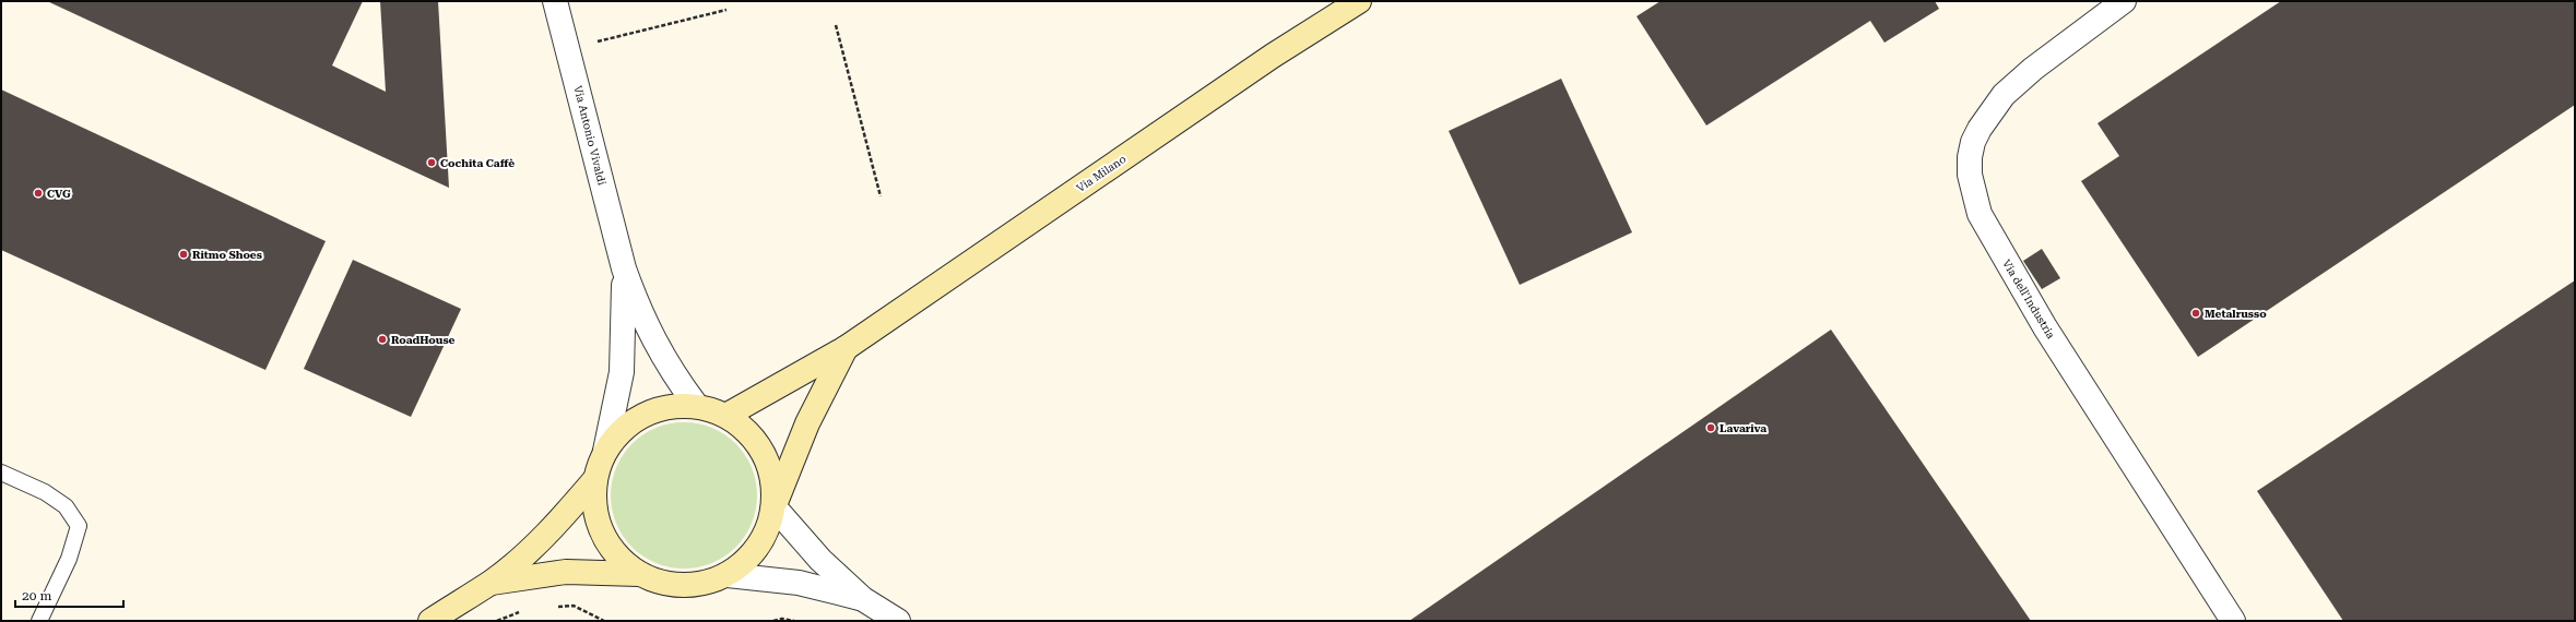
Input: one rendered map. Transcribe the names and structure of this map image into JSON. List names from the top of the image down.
{
  "streets": {
    "main road": ["Via Milano"],
    "street": ["Via Antonio Vivaldi", "Via dell'Industria"]
  },
  "places": [
    "Cochita Caffè",
    "CVG",
    "Ritmo Shoes",
    "Metalrusso",
    "RoadHouse",
    "Lavariva"
  ],
  "scale_bar": "20 m"
}
